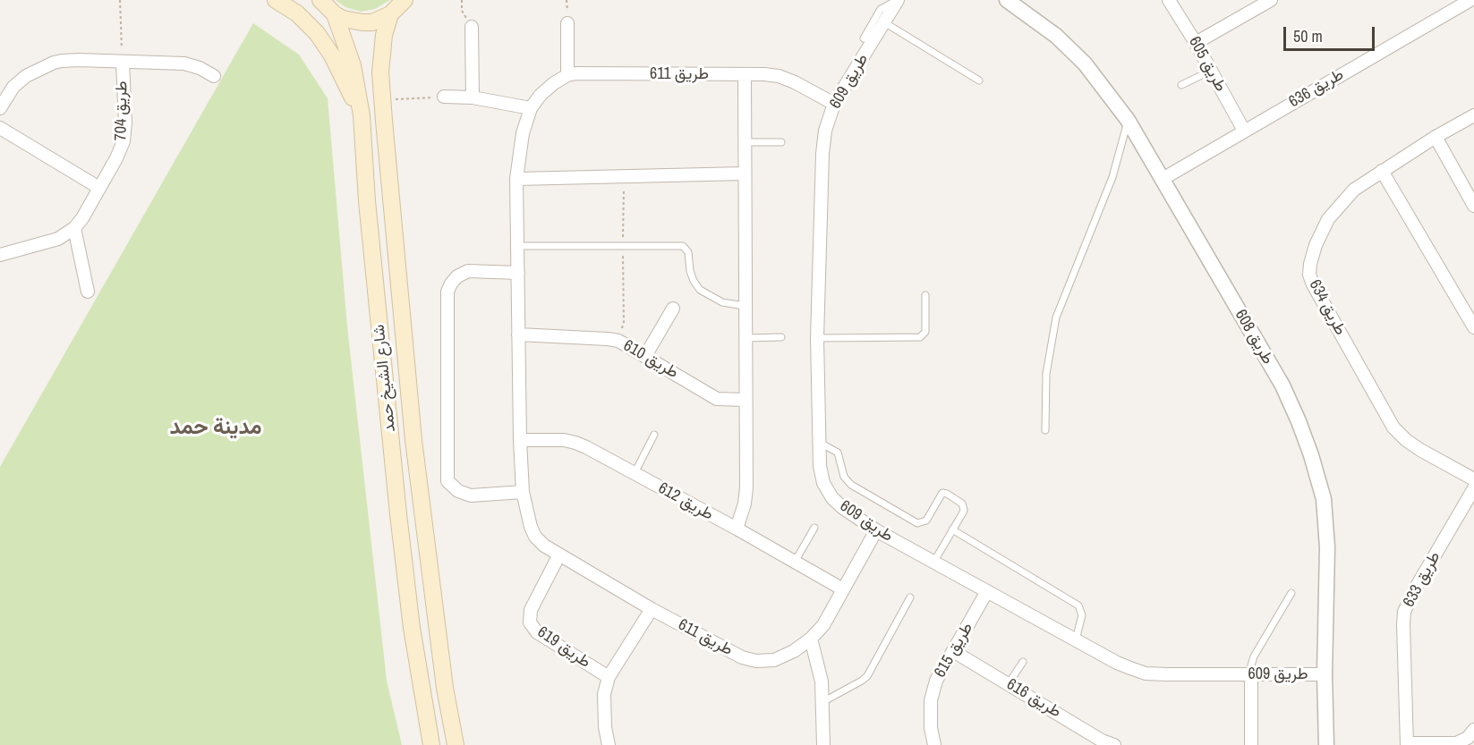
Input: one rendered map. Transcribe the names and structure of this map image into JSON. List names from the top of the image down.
{
  "streets": {
    "main road": ["شارع الشيخ حمد"],
    "street": [
      "طريق 605",
      "طريق 611",
      "طريق 609",
      "طريق 636",
      "طريق 704",
      "طريق 634",
      "طريق 608",
      "طريق 610",
      "طريق 612",
      "طريق 633",
      "طريق 619",
      "طريق 615",
      "طريق 616"
    ]
  },
  "crossings": [
    ["طريق 605", "طريق 636"],
    ["طريق 611", "طريق 609"],
    ["طريق 611", "طريق 610"],
    ["طريق 611", "طريق 612"],
    ["طريق 611", "طريق 619"],
    ["طريق 609", "طريق 608"],
    ["طريق 609", "طريق 615"],
    ["طريق 636", "طريق 608"],
    ["طريق 615", "طريق 616"]
  ],
  "districts": ["مدينة حمد"],
  "scale_bar": "50 m"
}
